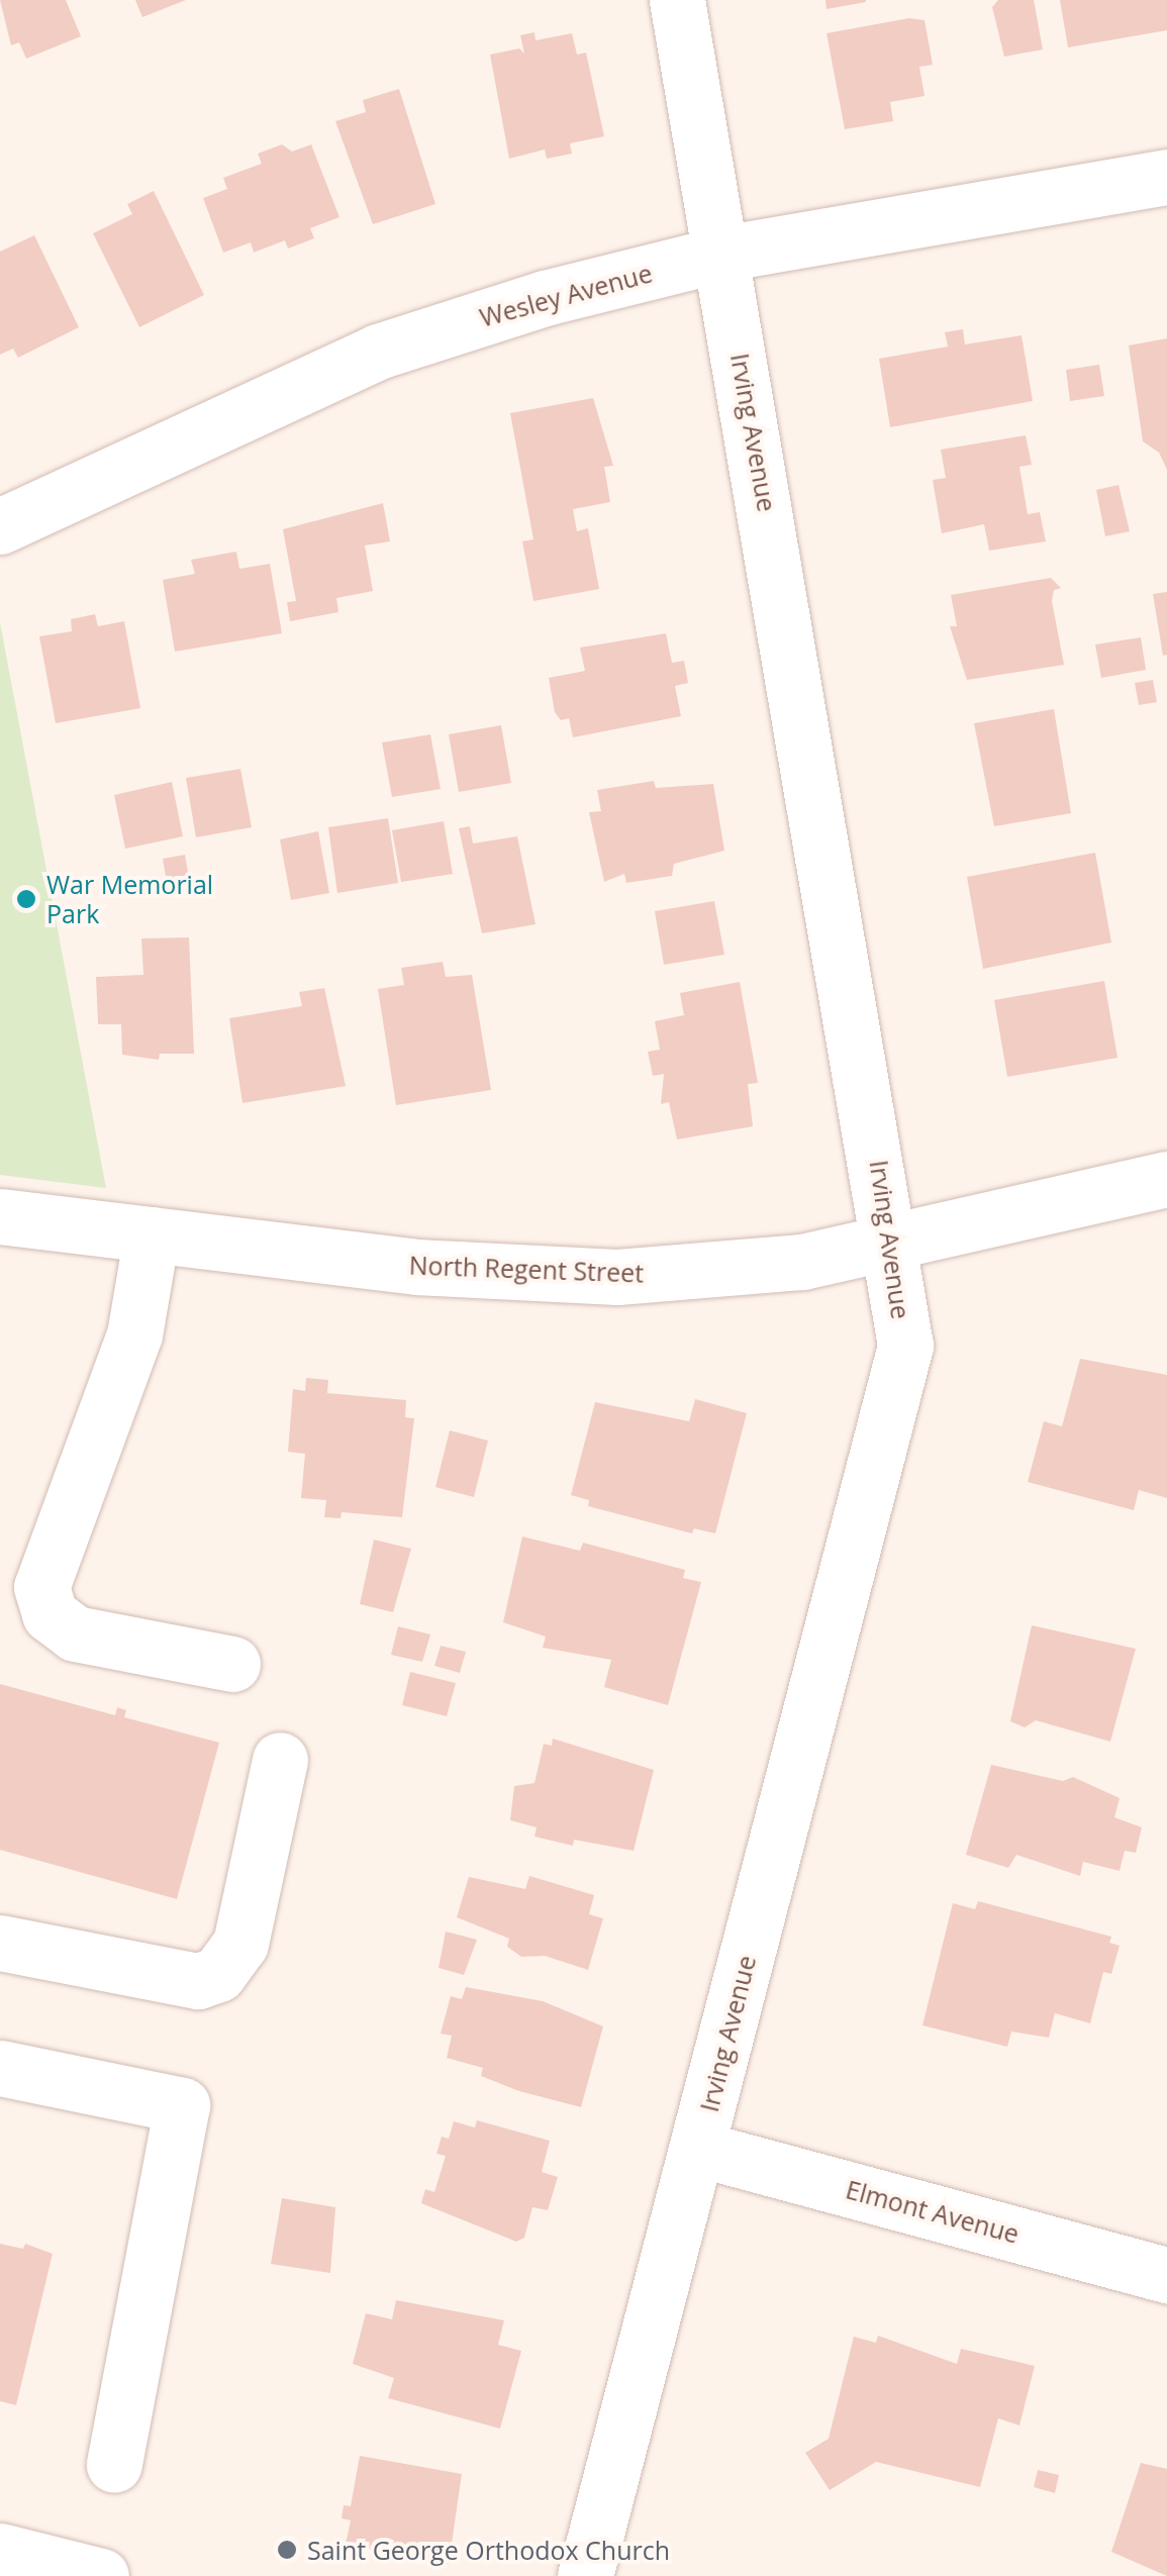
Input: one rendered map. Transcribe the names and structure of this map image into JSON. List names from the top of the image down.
{
  "streets": {
    "street": [
      "Wesley Avenue",
      "Irving Avenue",
      "North Regent Street",
      "Elmont Avenue"
    ]
  },
  "crossings": [
    ["Wesley Avenue", "Irving Avenue"],
    ["Irving Avenue", "North Regent Street"],
    ["Irving Avenue", "Elmont Avenue"]
  ],
  "places": ["War Memorial Park", "Saint George Orthodox Church"]
}
